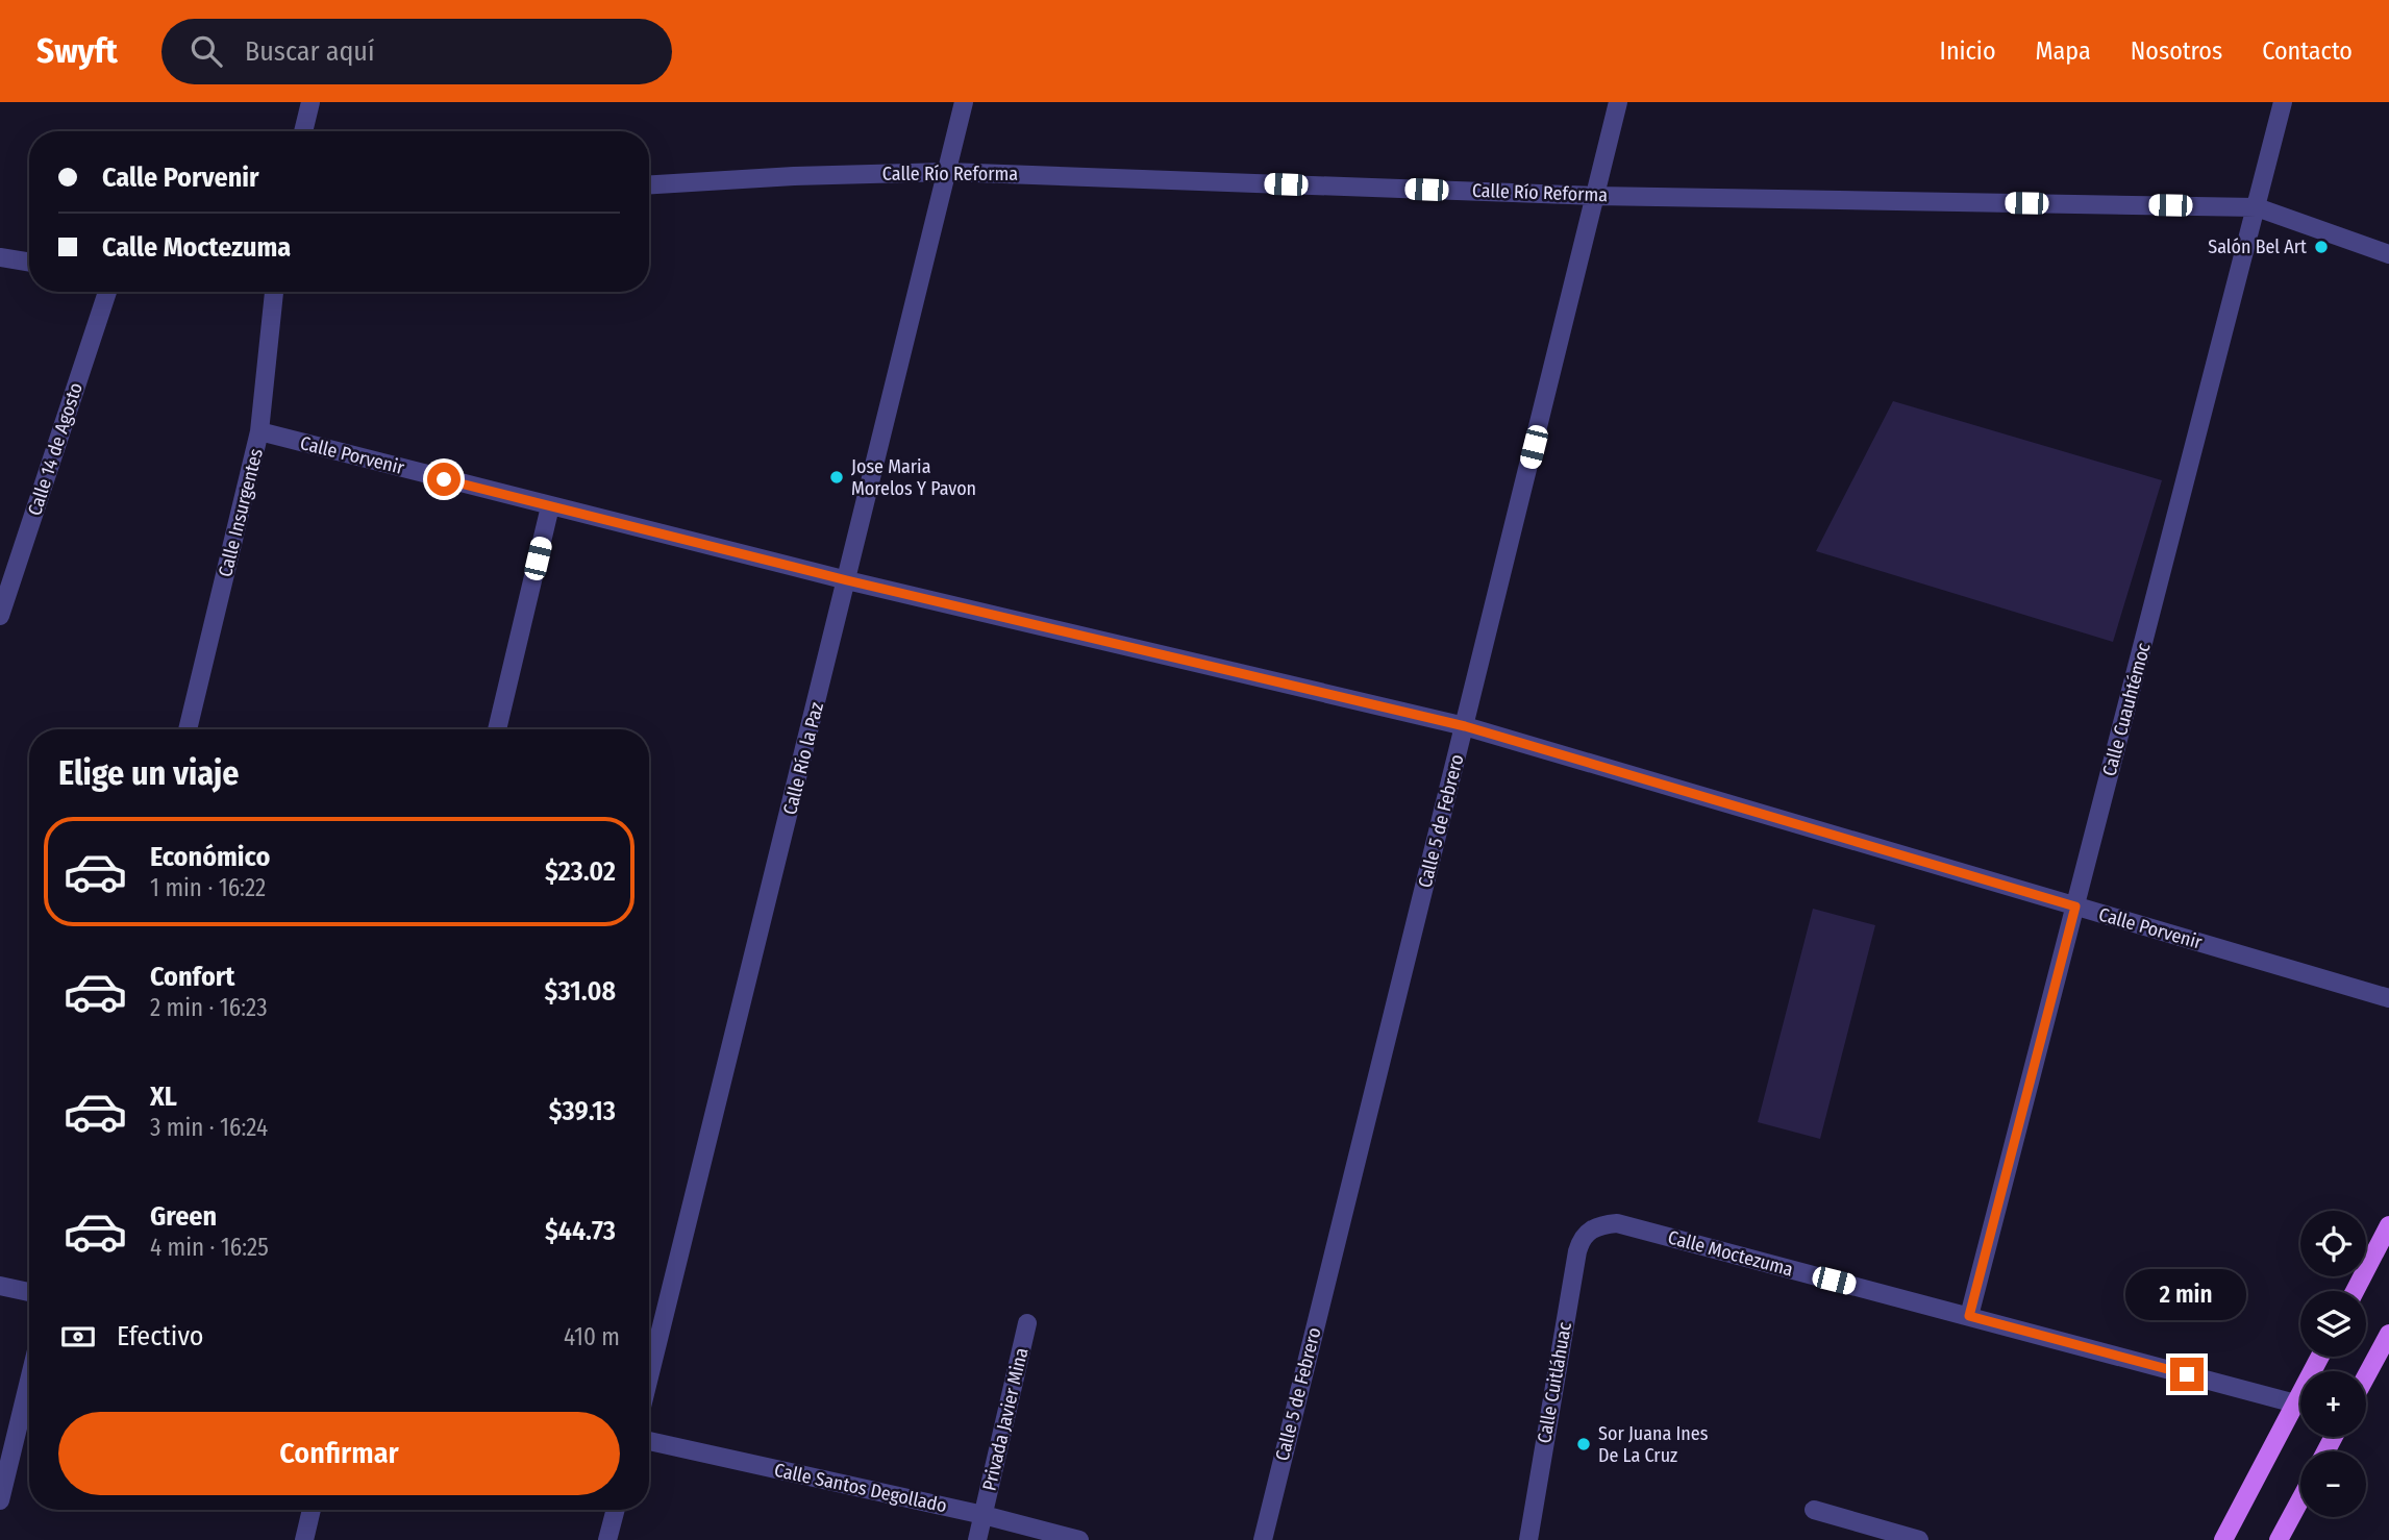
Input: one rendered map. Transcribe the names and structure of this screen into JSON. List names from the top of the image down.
{
  "streets": {
    "street": [
      "Calle Río Reforma",
      "Calle 14 de Agosto",
      "Calle Porvenir",
      "Calle Insurgentes",
      "Calle Cuauhtémoc",
      "Calle Río la Paz",
      "Calle 5 de Febrero",
      "Calle Moctezuma",
      "Calle Cuitláhuac",
      "Privada Javier Mina",
      "Calle Santos Degollado"
    ]
  },
  "crossings": [
    ["Calle Río Reforma", "Calle Cuauhtémoc"],
    ["Calle Río Reforma", "Calle Río la Paz"],
    ["Calle Río Reforma", "Calle 5 de Febrero"],
    ["Calle Porvenir", "Calle Insurgentes"],
    ["Calle Porvenir", "Calle Cuauhtémoc"],
    ["Calle Porvenir", "Calle Río la Paz"],
    ["Calle Porvenir", "Calle 5 de Febrero"],
    ["Calle Cuauhtémoc", "Calle Moctezuma"],
    ["Calle Moctezuma", "Calle Cuitláhuac"],
    ["Privada Javier Mina", "Calle Santos Degollado"]
  ],
  "places": ["Salón Bel Art", "Jose Maria Morelos Y Pavon", "Sor Juana Ines De La Cruz"],
  "page": {
    "header": "Swyft",
    "search": "Buscar aquí",
    "nav": [
      "Inicio",
      "Mapa",
      "Nosotros",
      "Contacto"
    ],
    "banner": ["Calle Porvenir", "Calle Moctezuma"],
    "heading": "Elige un viaje",
    "list": [
      {
        "name": "Económico",
        "note": "1 min · 16:22",
        "value": "$23.02"
      },
      {
        "name": "Confort",
        "note": "2 min · 16:23",
        "value": "$31.08"
      },
      {
        "name": "XL",
        "note": "3 min · 16:24",
        "value": "$39.13"
      },
      {
        "name": "Green",
        "note": "4 min · 16:25",
        "value": "$44.73"
      }
    ],
    "map_buttons": ["+", "−"],
    "bubble": "2 min",
    "pay": ["Efectivo", "410 m"],
    "buttons": "Confirmar"
  }
}
